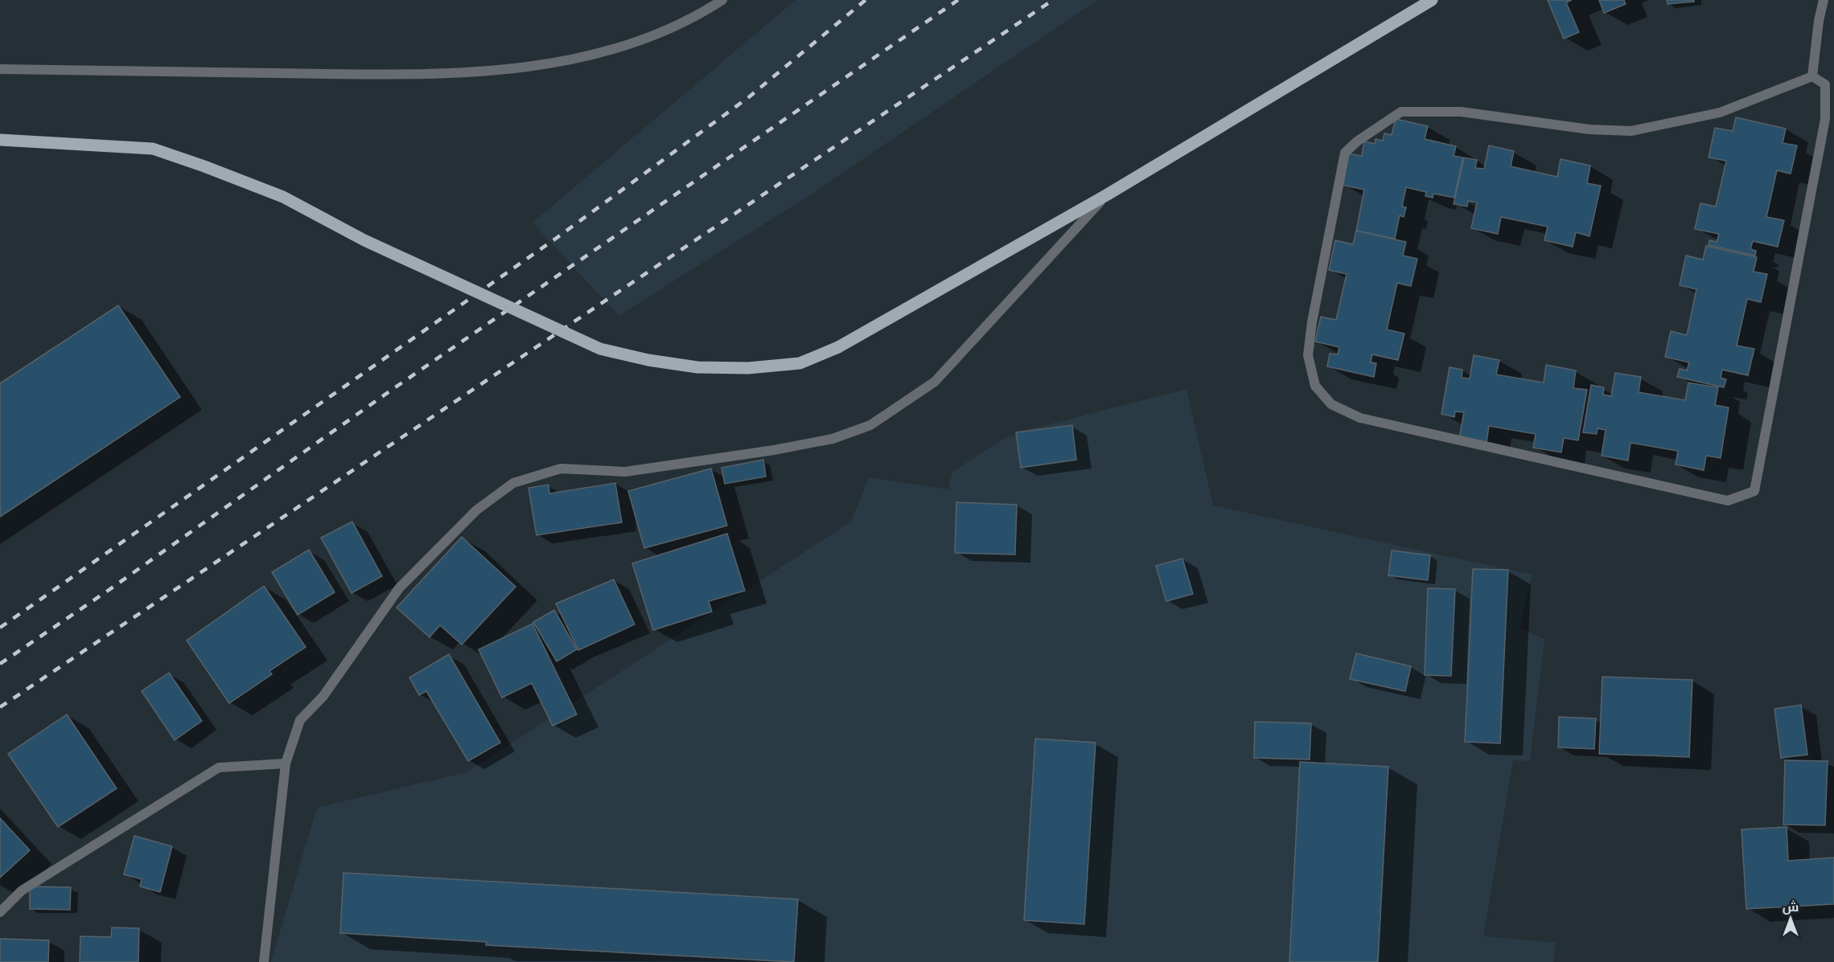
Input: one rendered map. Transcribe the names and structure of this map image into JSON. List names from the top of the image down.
{
  "north": "top"
}
